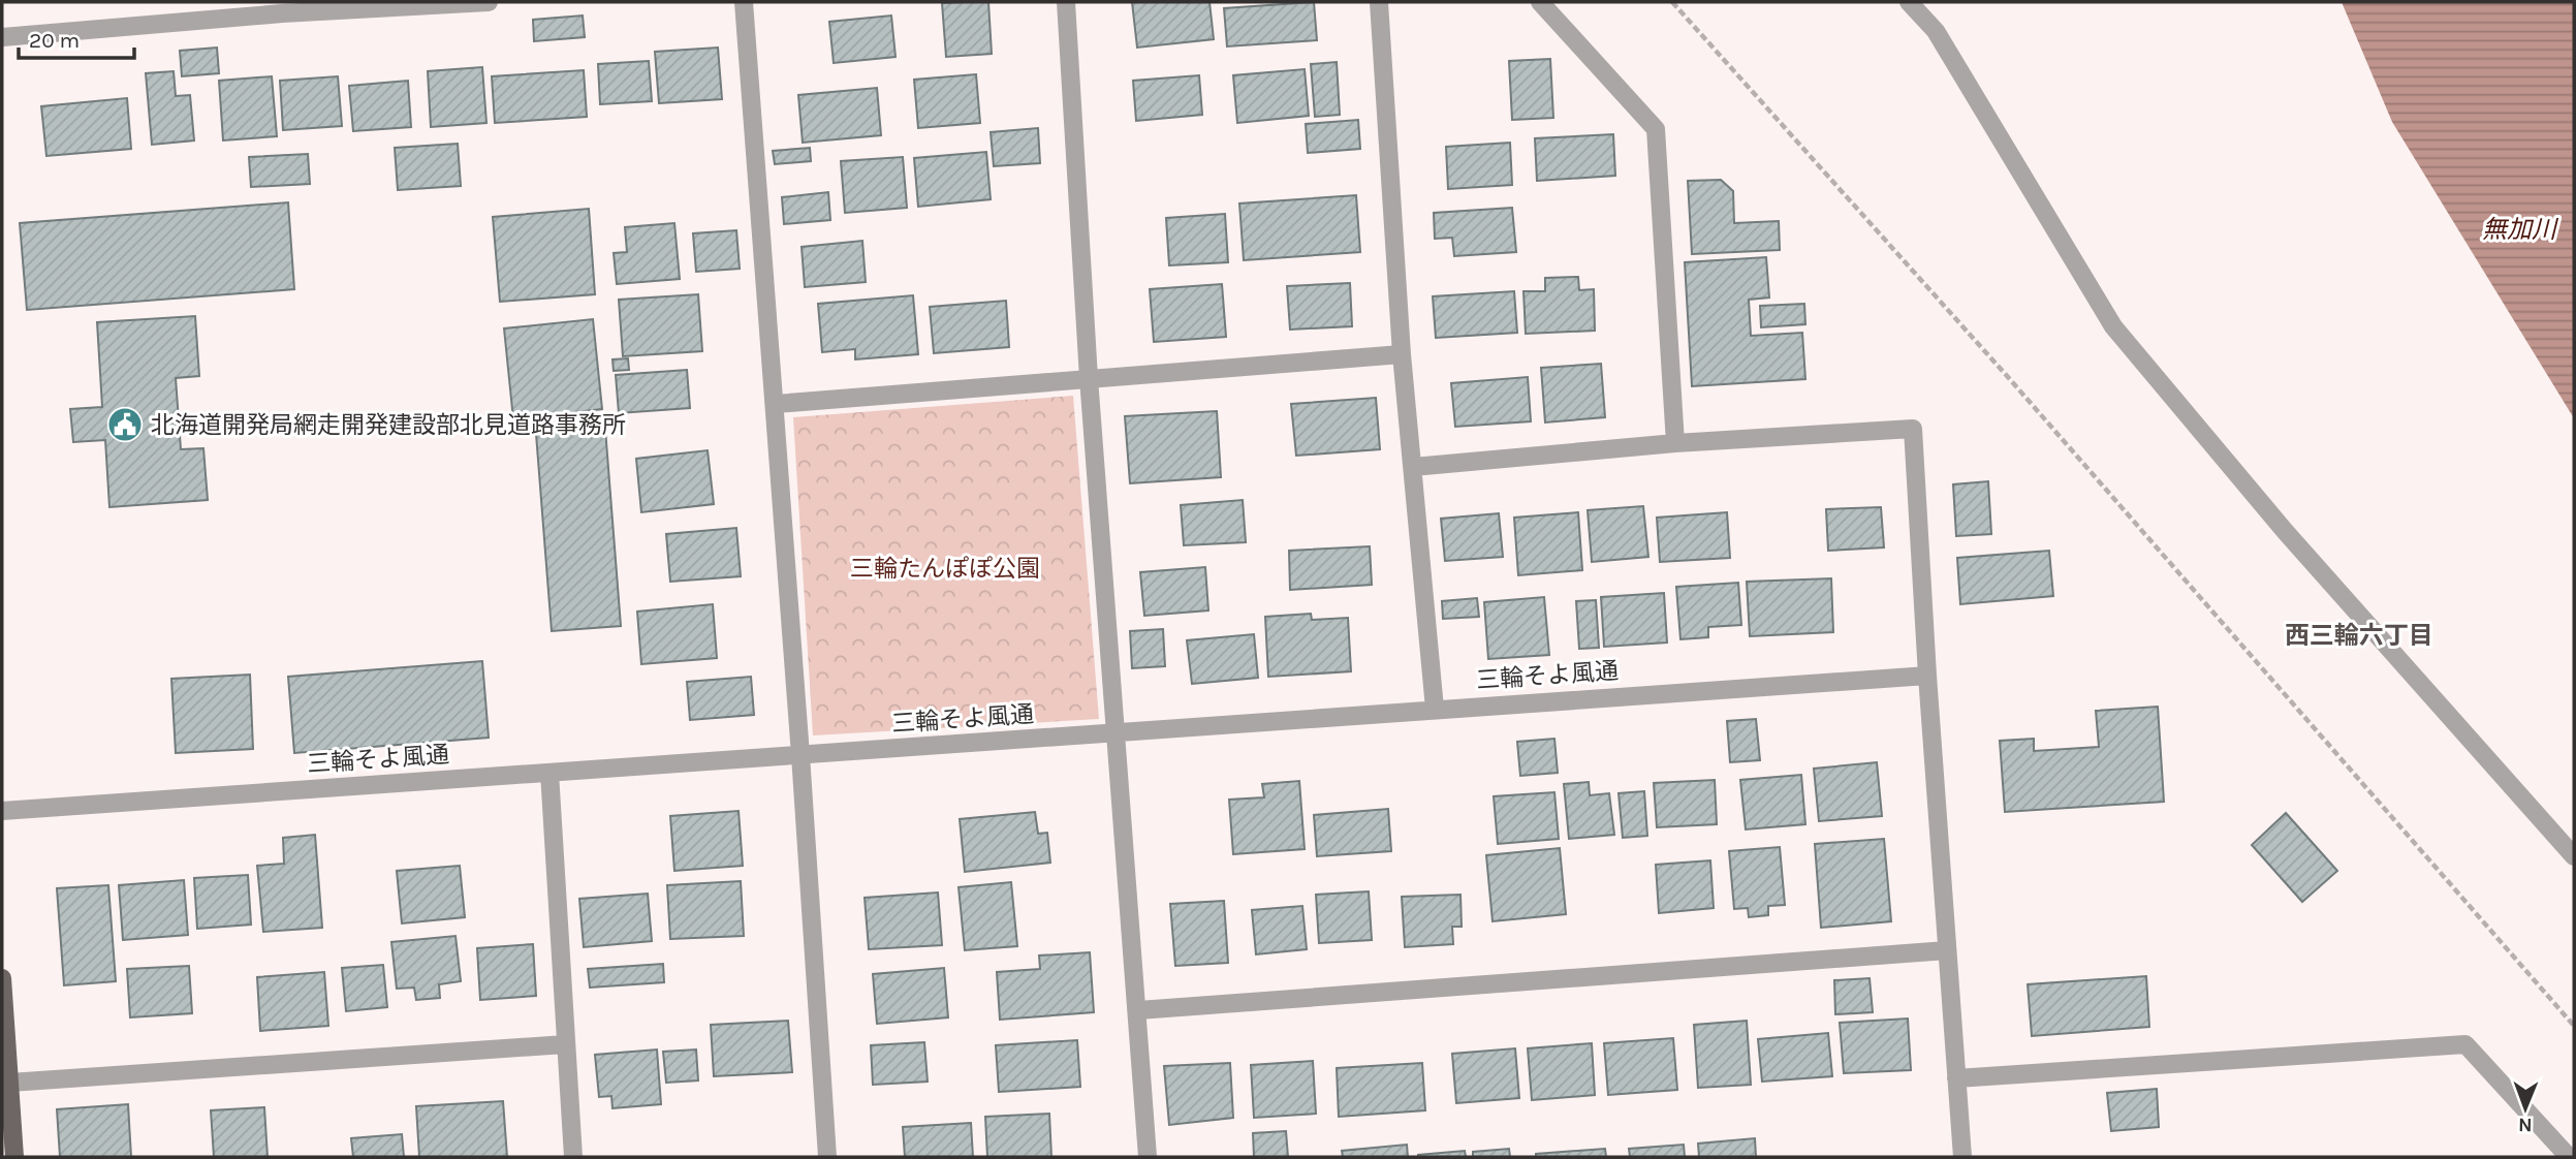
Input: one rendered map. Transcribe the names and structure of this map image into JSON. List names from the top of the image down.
{
  "streets": {
    "street": ["三輪そよ風通"]
  },
  "districts": ["西三輪六丁目"],
  "water": ["無加川"],
  "parks": ["三輪たんぽぽ公園"],
  "places": {
    "public building": ["北海道開発局網走開発建設部北見道路事務所"]
  },
  "scale_bar": "20 m",
  "north": "bottom"
}
